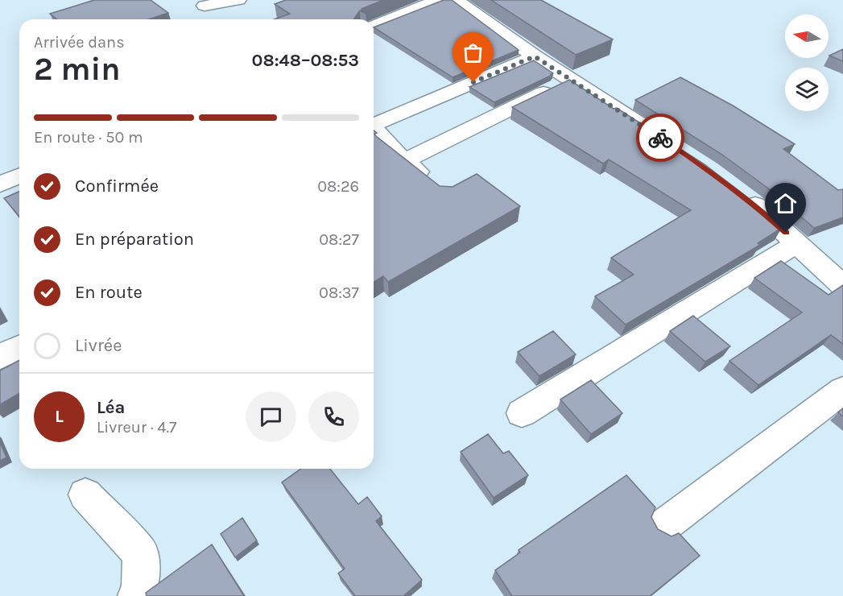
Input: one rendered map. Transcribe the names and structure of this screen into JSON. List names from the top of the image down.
{
  "north": "left",
  "page": {
    "heading": ["2 min", "Arrivée dans", "08:48–08:53"],
    "panel": ["Léa", "Livreur · 4.7"],
    "bar": "En route · 50 m",
    "list": [
      ["Confirmée", "08:26"],
      ["En préparation", "08:27"],
      ["En route", "08:37"],
      "Livrée"
    ],
    "round": "L"
  }
}
